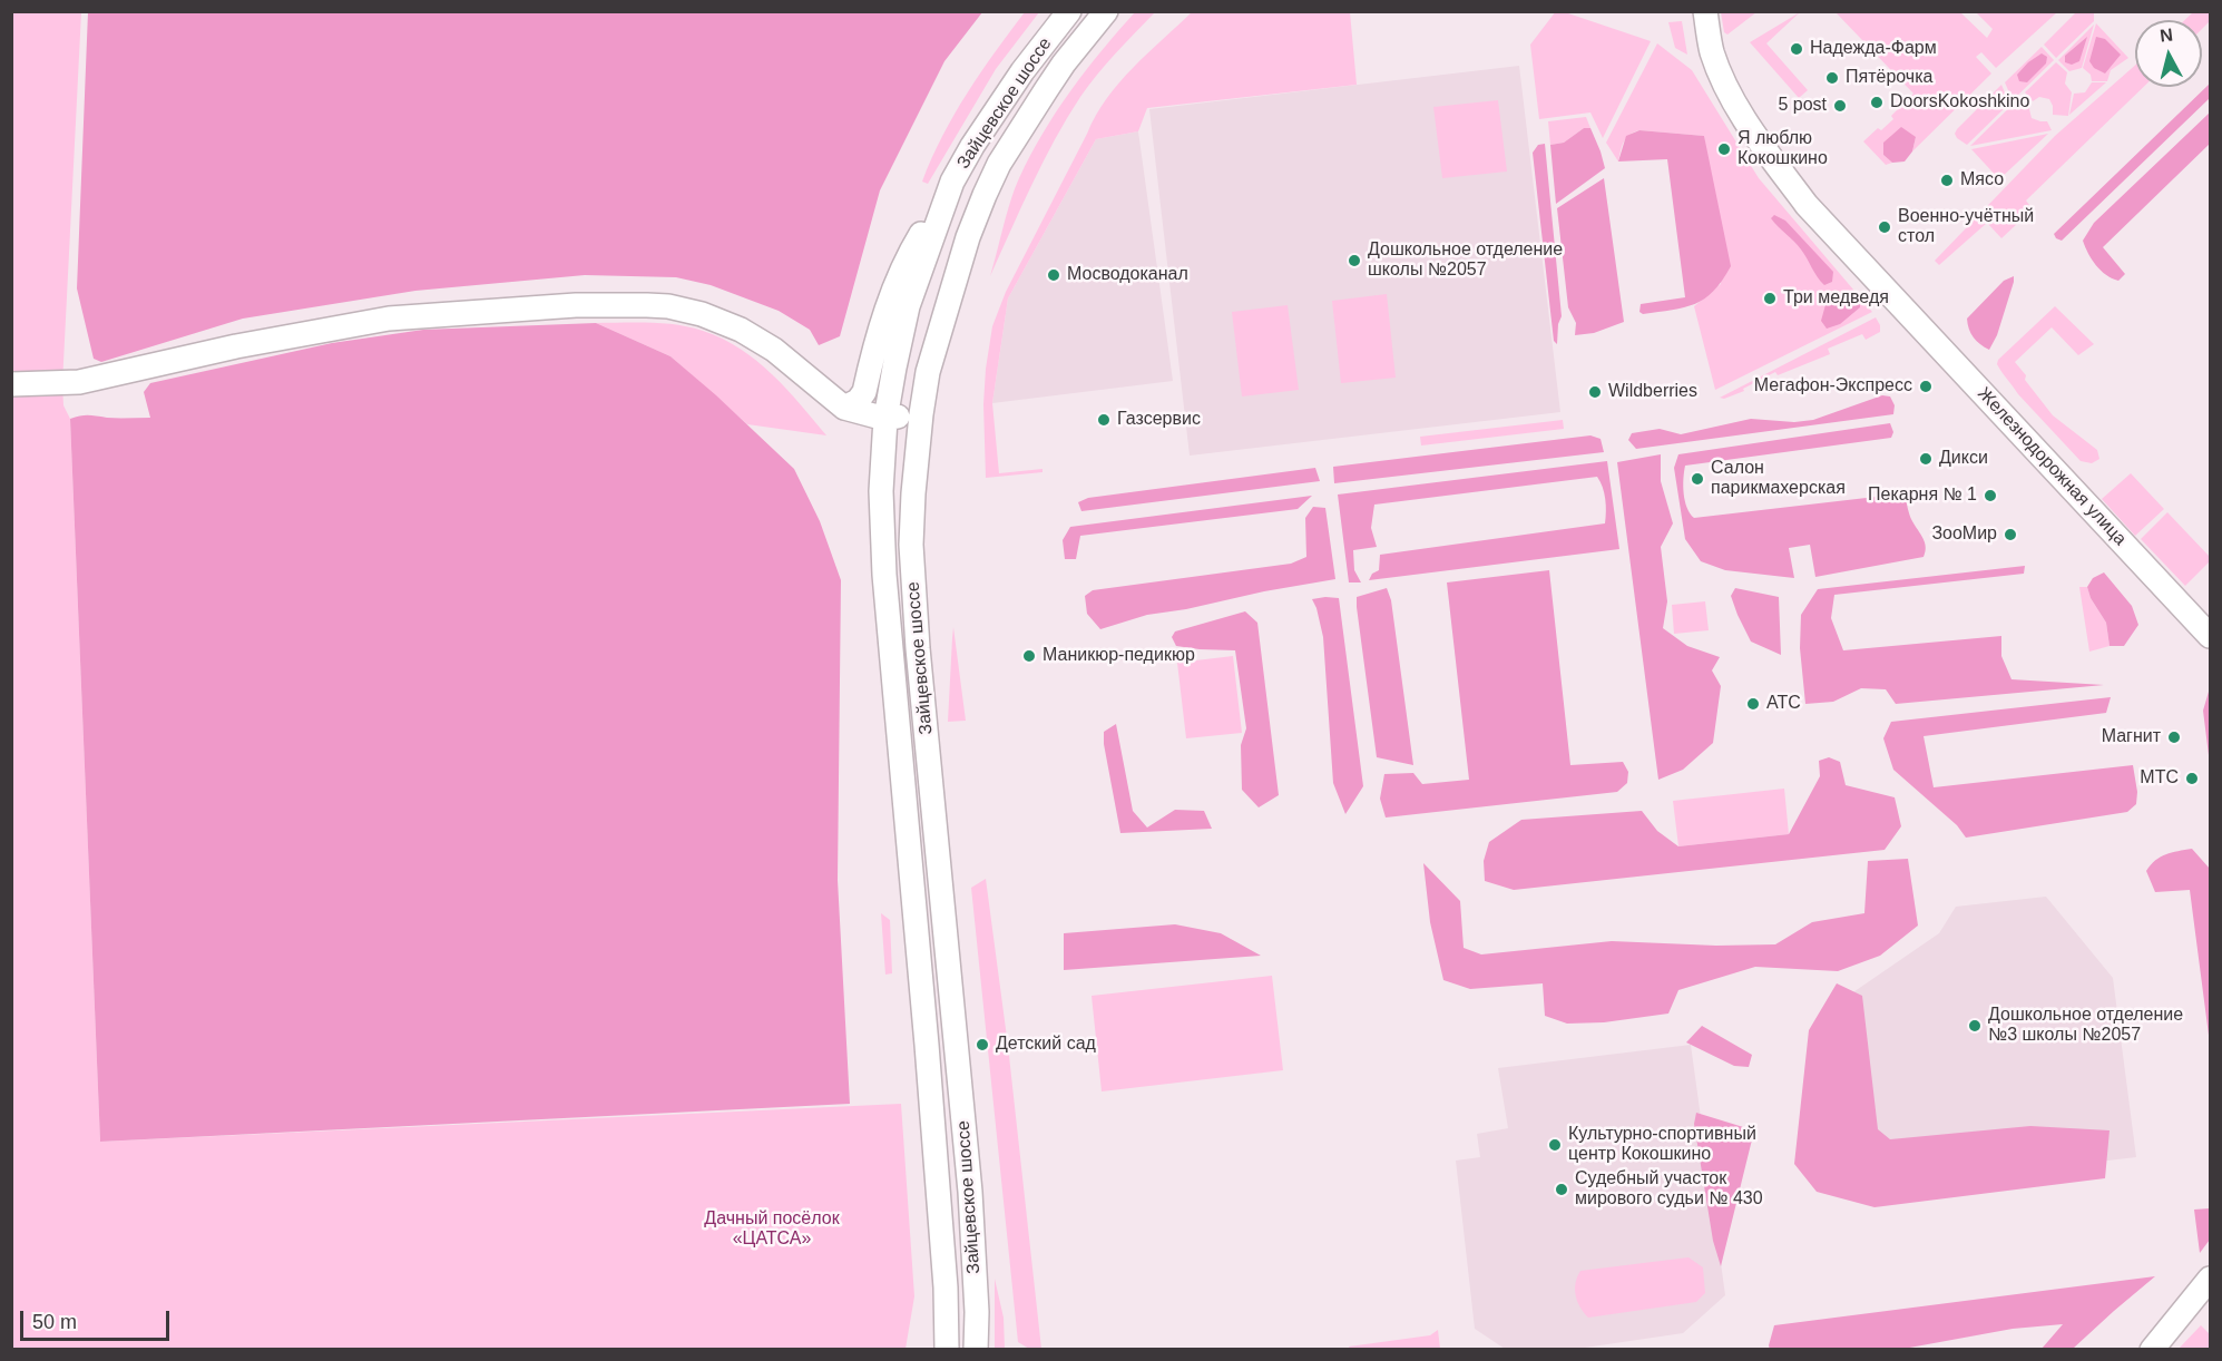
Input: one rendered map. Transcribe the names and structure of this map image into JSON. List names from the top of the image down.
{
  "streets": {
    "main road": ["Зайцевское шоссе", "Железнодорожная улица"]
  },
  "parks": ["Дачный посёлок «ЦАТСА»"],
  "places": [
    "Надежда-Фарм",
    "Пятёрочка",
    "DoorsKokoshkino",
    "5 post",
    "Я люблю Кокошкино",
    "Мясо",
    "Военно-учётный стол",
    "Дошкольное отделение школы №2057",
    "Мосводоканал",
    "Три медведя",
    "Мегафон-Экспресс",
    "Wildberries",
    "Газсервис",
    "Дикси",
    "Салон парикмахерская",
    "Пекарня № 1",
    "ЗооМир",
    "Маникюр-педикюр",
    "АТС",
    "Магнит",
    "МТС",
    "Дошкольное отделение №3 школы №2057",
    "Детский сад",
    "Культурно-спортивный центр Кокошкино",
    "Судебный участок мирового судьи № 430"
  ],
  "scale_bar": "50 m",
  "north": "top"
}
